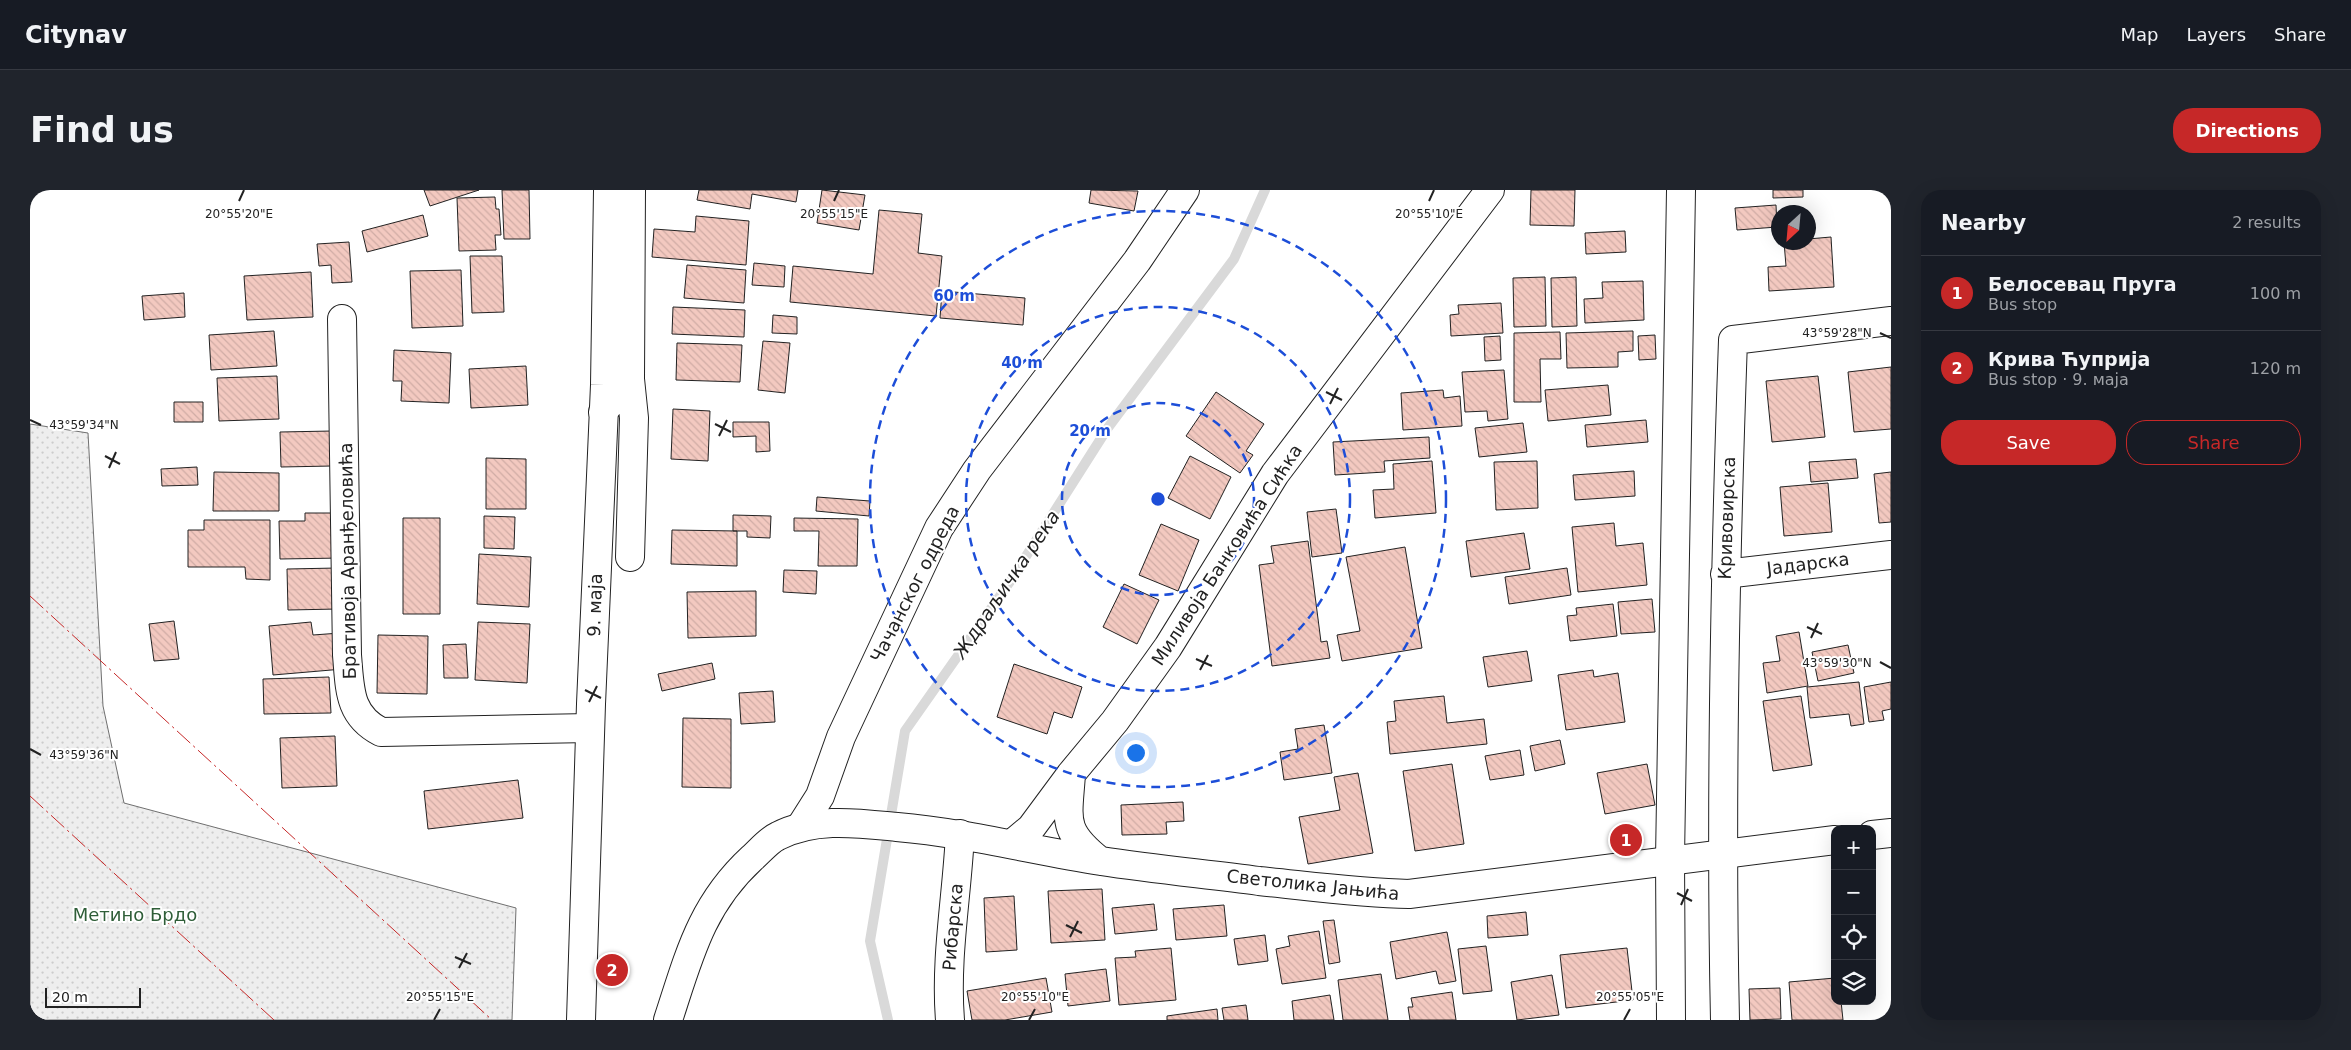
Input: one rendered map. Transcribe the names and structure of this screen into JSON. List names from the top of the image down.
{
  "streets": {
    "street": [
      "Кривовирска",
      "Миливоја Банковића Сићка",
      "Бративоја Аранђеловића",
      "Јадарска",
      "Чачанског одреда",
      "9. маја",
      "Светолика Јањића",
      "Рибарска"
    ]
  },
  "crossings": [
    ["Кривовирска", "Јадарска"],
    ["Кривовирска", "Светолика Јањића"],
    ["Миливоја Банковића Сићка", "Светолика Јањића"],
    ["Бративоја Аранђеловића", "9. маја"],
    ["Чачанског одреда", "Светолика Јањића"],
    ["Светолика Јањића", "Рибарска"]
  ],
  "water": ["Ждраљичка река"],
  "parks": ["Метино Брдо"],
  "scale_bar": "20 m",
  "north": "bottom left",
  "page": {
    "header": "Citynav",
    "nav": ["Map", "Layers", "Share"],
    "buttons": [
      "Directions",
      ["Save", "Share"]
    ],
    "title": "Find us",
    "heading": ["Nearby", "2 results"],
    "list": [
      {
        "mark": "1",
        "name": "Белосевац Пруга",
        "note": "Bus stop",
        "value": "100 m"
      },
      {
        "mark": "2",
        "name": "Крива Ћуприја",
        "note": "Bus stop · 9. маја",
        "value": "120 m"
      }
    ],
    "pins": ["1", "2"],
    "map_buttons": ["+", "−"],
    "scale": "20 m"
  },
  "coordinates": [
    "20°55'20\"E",
    "20°55'15\"E",
    "20°55'10\"E",
    "43°59'28\"N",
    "43°59'34\"N",
    "43°59'30\"N",
    "43°59'36\"N",
    "20°55'05\"E"
  ],
  "rings": ["60 m", "40 m", "20 m"]
}
